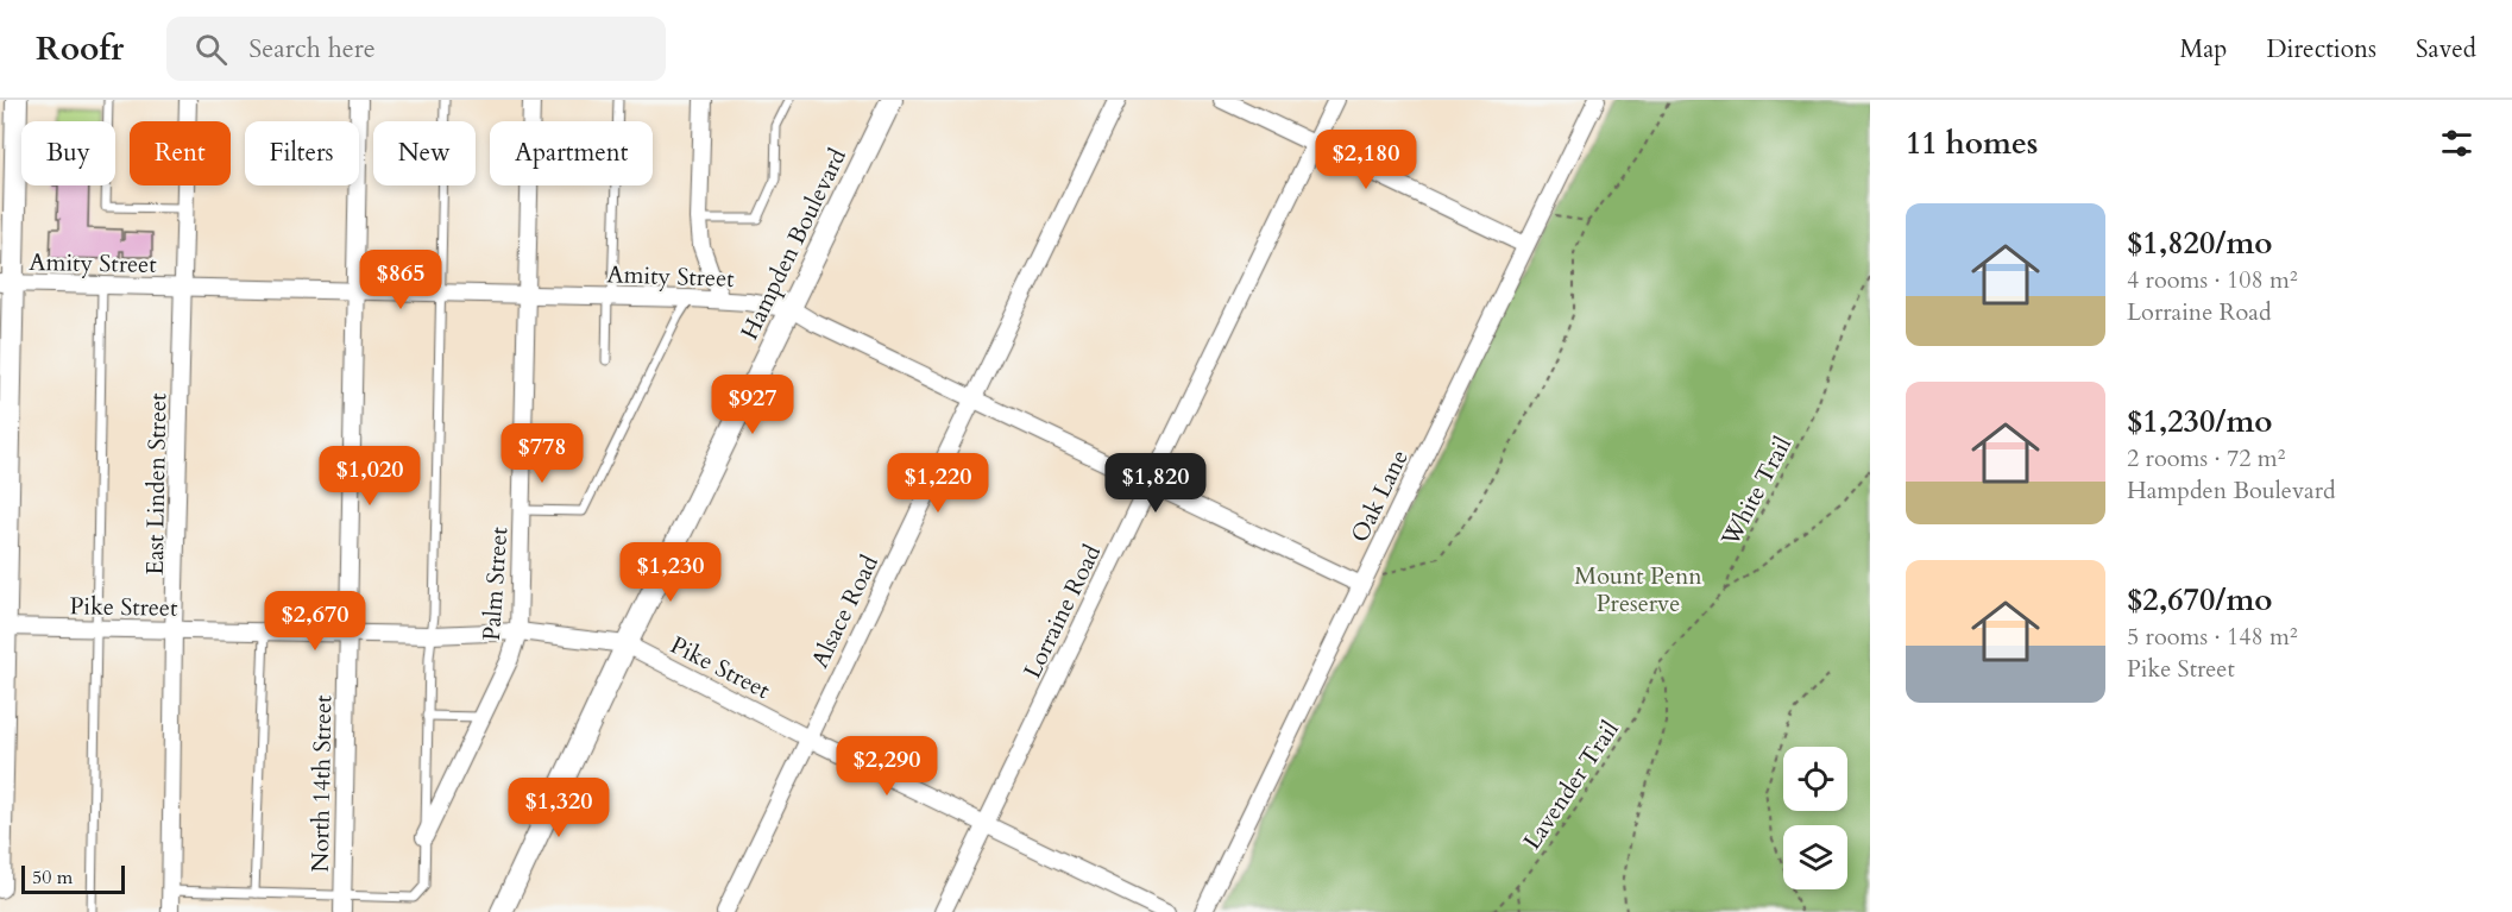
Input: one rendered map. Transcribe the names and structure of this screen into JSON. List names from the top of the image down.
{
  "streets": {
    "main road": ["Hampden Boulevard"],
    "street": [
      "Amity Street",
      "East Linden Street",
      "Oak Lane",
      "Palm Street",
      "Pike Street",
      "Alsace Road",
      "Lorraine Road",
      "North 14th Street"
    ],
    "path": ["White Trail", "Lavender Trail"]
  },
  "crossings": [
    ["Hampden Boulevard", "Amity Street"],
    ["Hampden Boulevard", "Pike Street"],
    ["Amity Street", "East Linden Street"],
    ["Amity Street", "Oak Lane"],
    ["Amity Street", "Palm Street"],
    ["Amity Street", "Alsace Road"],
    ["Amity Street", "Lorraine Road"],
    ["Amity Street", "North 14th Street"],
    ["East Linden Street", "Pike Street"],
    ["White Trail", "Lavender Trail"],
    ["Palm Street", "Pike Street"],
    ["Pike Street", "Alsace Road"],
    ["Pike Street", "Lorraine Road"],
    ["Pike Street", "North 14th Street"]
  ],
  "parks": ["Mount Penn Preserve"],
  "scale_bar": "50 m",
  "page": {
    "header": "Roofr",
    "search": "Search here",
    "nav": ["Map", "Directions", "Saved"],
    "heading": "11 homes",
    "chip": [
      "Buy",
      "Rent",
      "Filters",
      "New",
      "Apartment"
    ],
    "price": [
      "$2,180",
      "$865",
      "$927",
      "$778",
      "$1,020",
      "$1,220",
      "$1,820",
      "$1,230",
      "$2,670",
      "$2,290",
      "$1,320"
    ],
    "list": [
      {
        "name": "$1,820/mo",
        "note": "4 rooms · 108 m² · Lorraine Road"
      },
      {
        "name": "$1,230/mo",
        "note": "2 rooms · 72 m² · Hampden Boulevard"
      },
      {
        "name": "$2,670/mo",
        "note": "5 rooms · 148 m² · Pike Street"
      }
    ],
    "scale": "50 m"
  }
}
